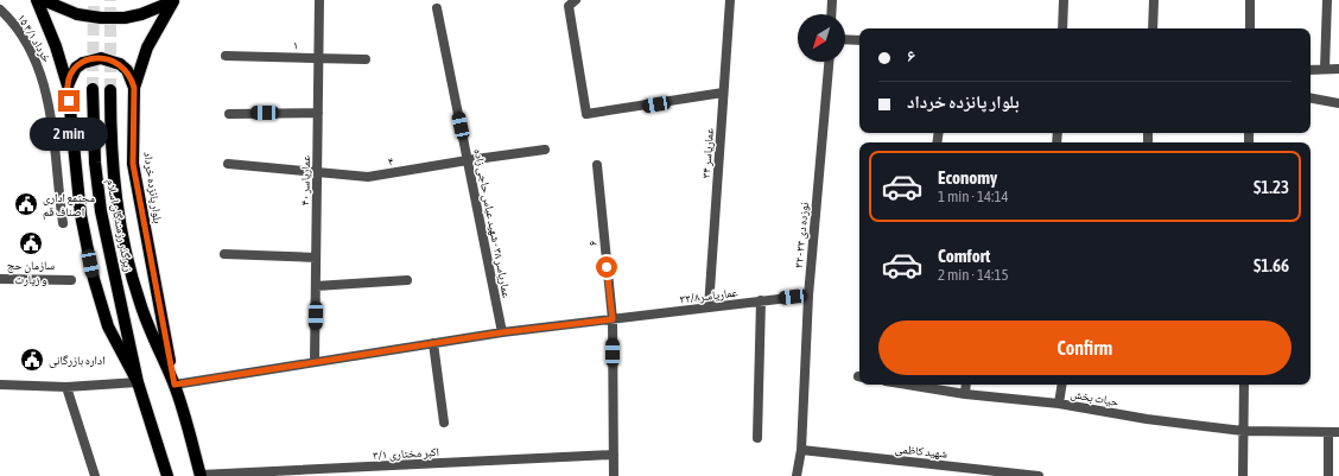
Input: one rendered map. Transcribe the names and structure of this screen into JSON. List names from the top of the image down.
{
  "streets": {
    "main road": ["بلوار پانزده خرداد", "زیرگذر رزمندگان اسلام"],
    "street": [
      "۱۵ خرداد ۴/۱",
      "۱",
      "عماریاسر ۳۴",
      "۴",
      "عماریاسر ۴۰",
      "عماریاسر ۳۸ - شهید عباس حاجی زاده",
      "۳۲ - نوزده دی ۳۳",
      "۶",
      "عماریاسر۳۲/۸",
      "حیات بخش",
      "شهید کاظمی",
      "۳/۱ اکبر مختاری"
    ]
  },
  "crossings": [
    ["۱", "عماریاسر ۴۰"],
    ["عماریاسر ۳۴", "عماریاسر۳۲/۸"],
    ["۴", "عماریاسر ۴۰"],
    ["۴", "عماریاسر ۳۸ - شهید عباس حاجی زاده"],
    ["عماریاسر ۴۰", "عماریاسر۳۲/۸"],
    ["بلوار پانزده خرداد", "زیرگذر رزمندگان اسلام"],
    ["بلوار پانزده خرداد", "عماریاسر۳۲/۸"],
    ["بلوار پانزده خرداد", "۳/۱ اکبر مختاری"],
    ["عماریاسر ۳۸ - شهید عباس حاجی زاده", "عماریاسر۳۲/۸"],
    ["۳۲ - نوزده دی ۳۳", "عماریاسر۳۲/۸"],
    ["۳۲ - نوزده دی ۳۳", "شهید کاظمی"],
    ["۶", "عماریاسر۳۲/۸"],
    ["۶", "۳/۱ اکبر مختاری"]
  ],
  "places": {
    "public building": ["مجتمع اداری اصناف قم", "سازمان حج و زیارت", "اداره بازرگانی"]
  },
  "north": "bottom left",
  "page": {
    "banner": ["۶", "بلوار پانزده خرداد"],
    "bubble": "2 min",
    "list": [
      {
        "name": "Economy",
        "note": "1 min · 14:14",
        "value": "$1.23"
      },
      {
        "name": "Comfort",
        "note": "2 min · 14:15",
        "value": "$1.66"
      }
    ],
    "buttons": "Confirm"
  }
}
